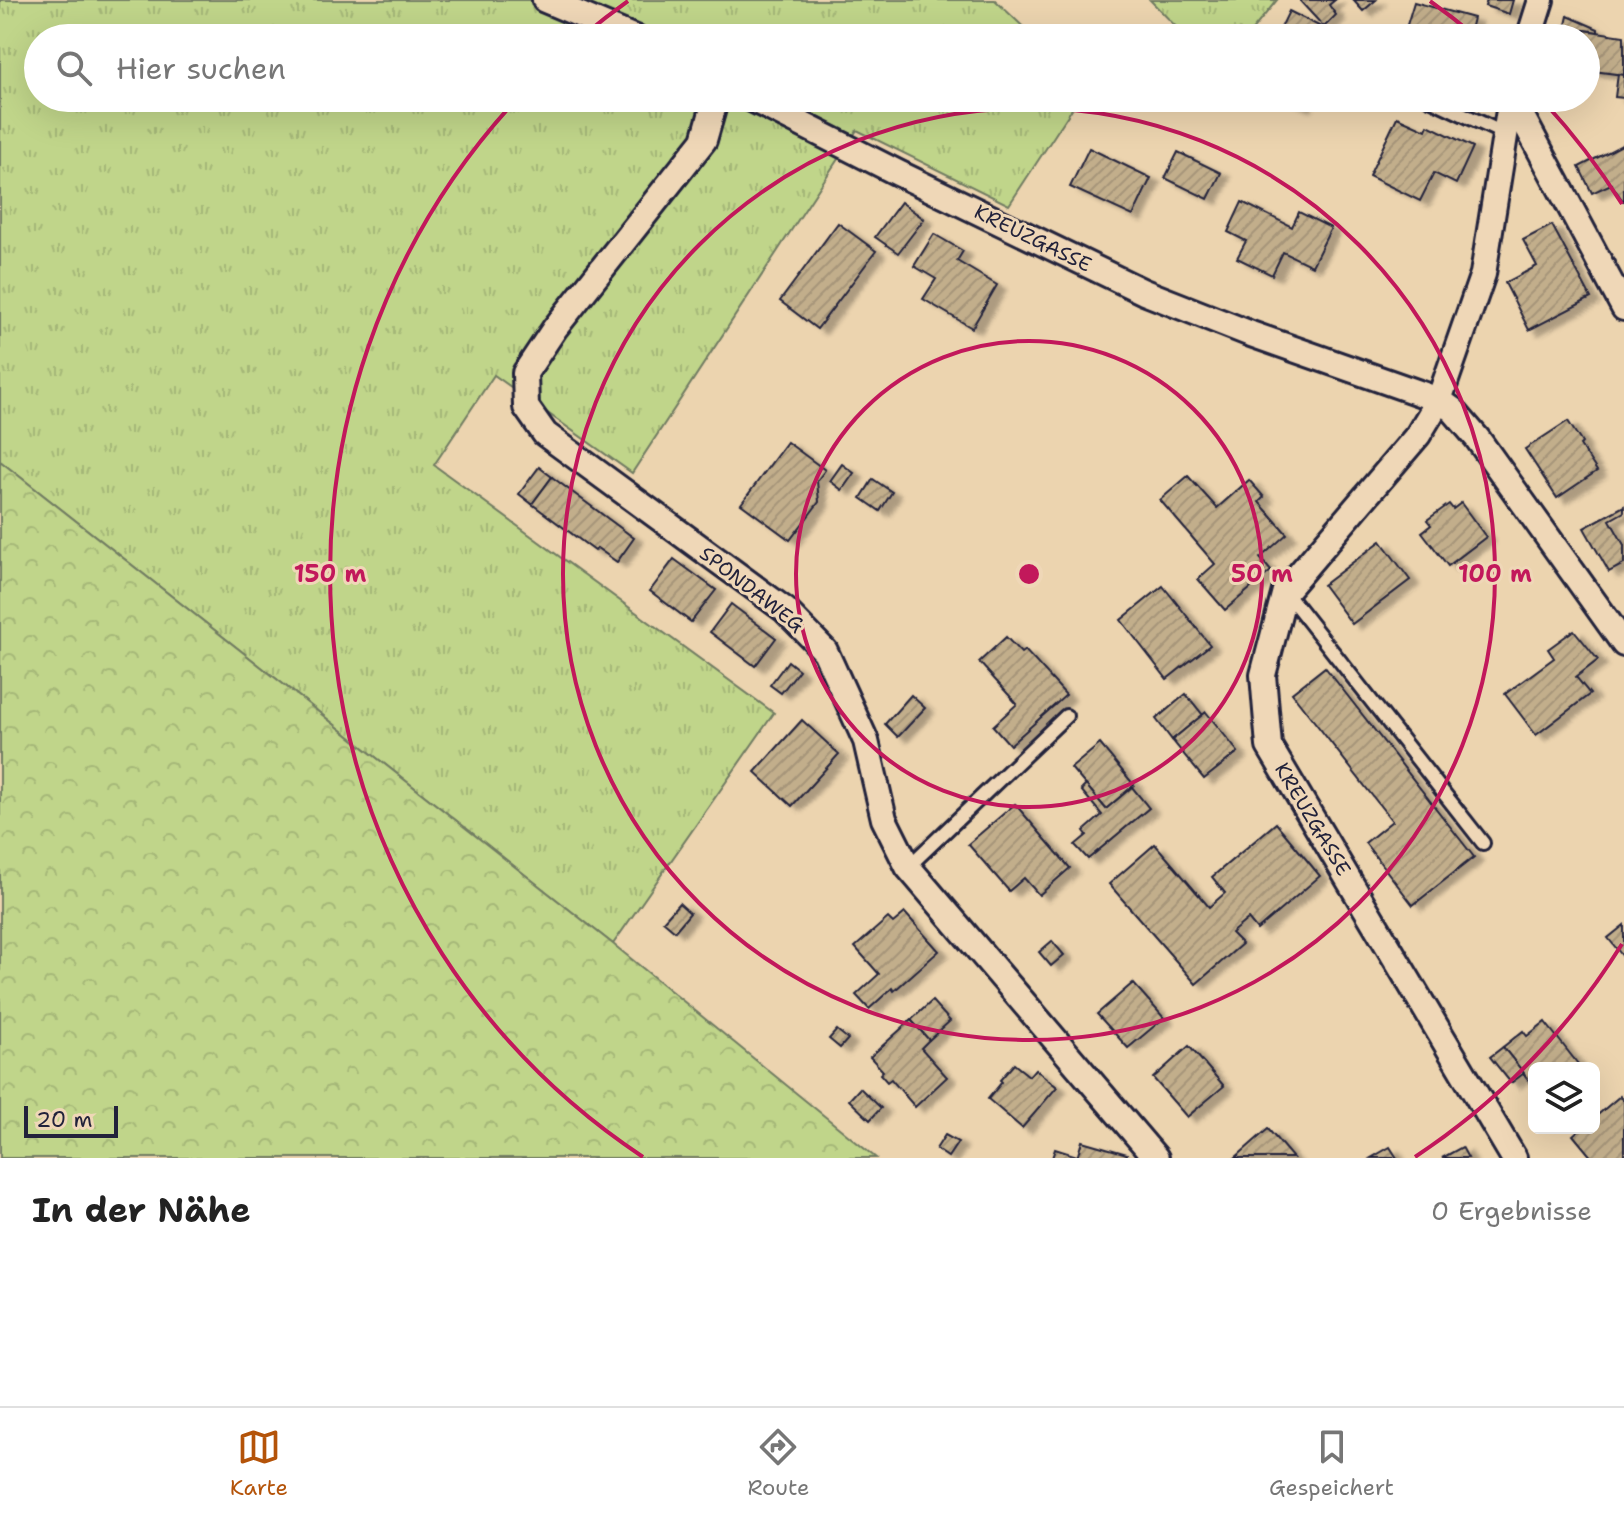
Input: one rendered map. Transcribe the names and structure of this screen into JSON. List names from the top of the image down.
{
  "streets": {
    "street": ["KREUZGASSE", "SPONDAWEG"]
  },
  "scale_bar": "20 m",
  "page": {
    "search": "Hier suchen",
    "scale": "20 m",
    "heading": ["In der Nähe", "0 Ergebnisse"],
    "nav": ["Karte", "Route", "Gespeichert"]
  },
  "rings": ["50 m", "100 m", "150 m"]
}
